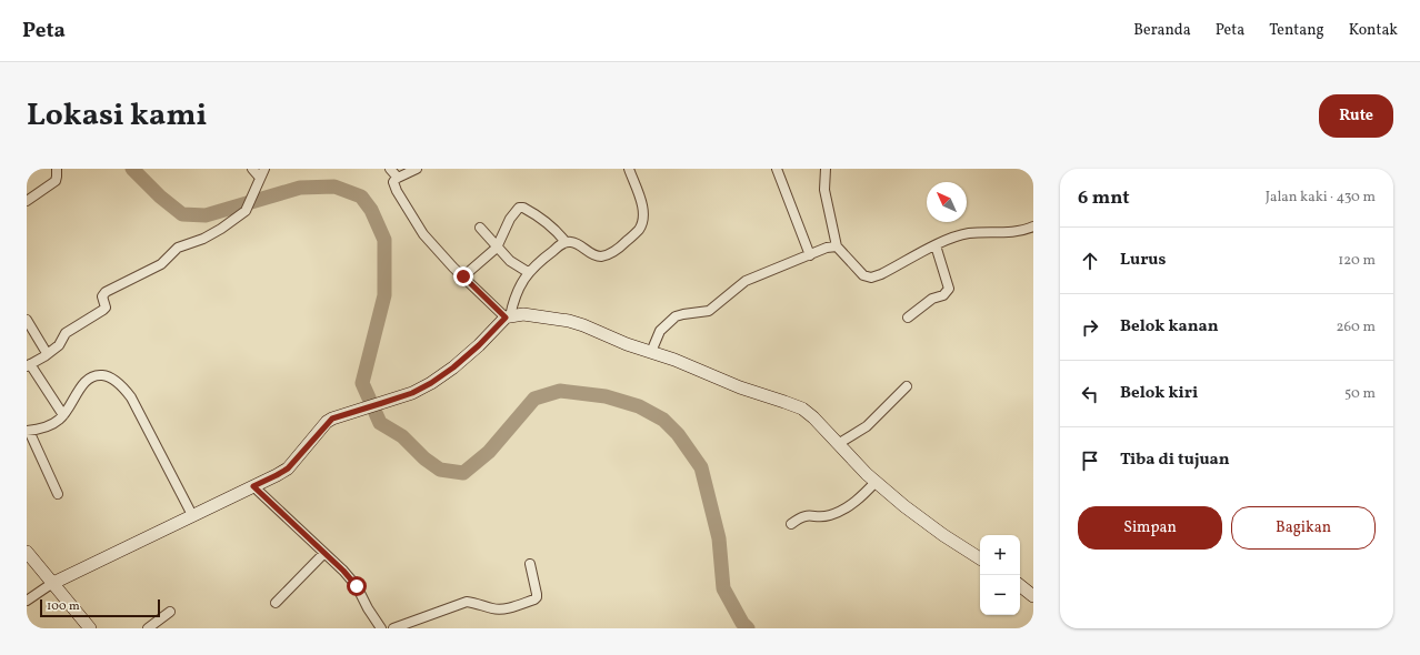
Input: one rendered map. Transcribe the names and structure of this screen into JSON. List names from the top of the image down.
{
  "scale_bar": "100 m",
  "north": "top left",
  "page": {
    "header": "Peta",
    "nav": [
      "Beranda",
      "Peta",
      "Tentang",
      "Kontak"
    ],
    "title": "Lokasi kami",
    "buttons": [
      "Rute",
      ["Simpan", "Bagikan"]
    ],
    "heading": ["6 mnt", "Jalan kaki · 430 m"],
    "list": [
      ["Lurus", "120 m"],
      ["Belok kanan", "260 m"],
      ["Belok kiri", "50 m"],
      "Tiba di tujuan"
    ],
    "map_buttons": ["+", "−"],
    "scale": "100 m"
  }
}
